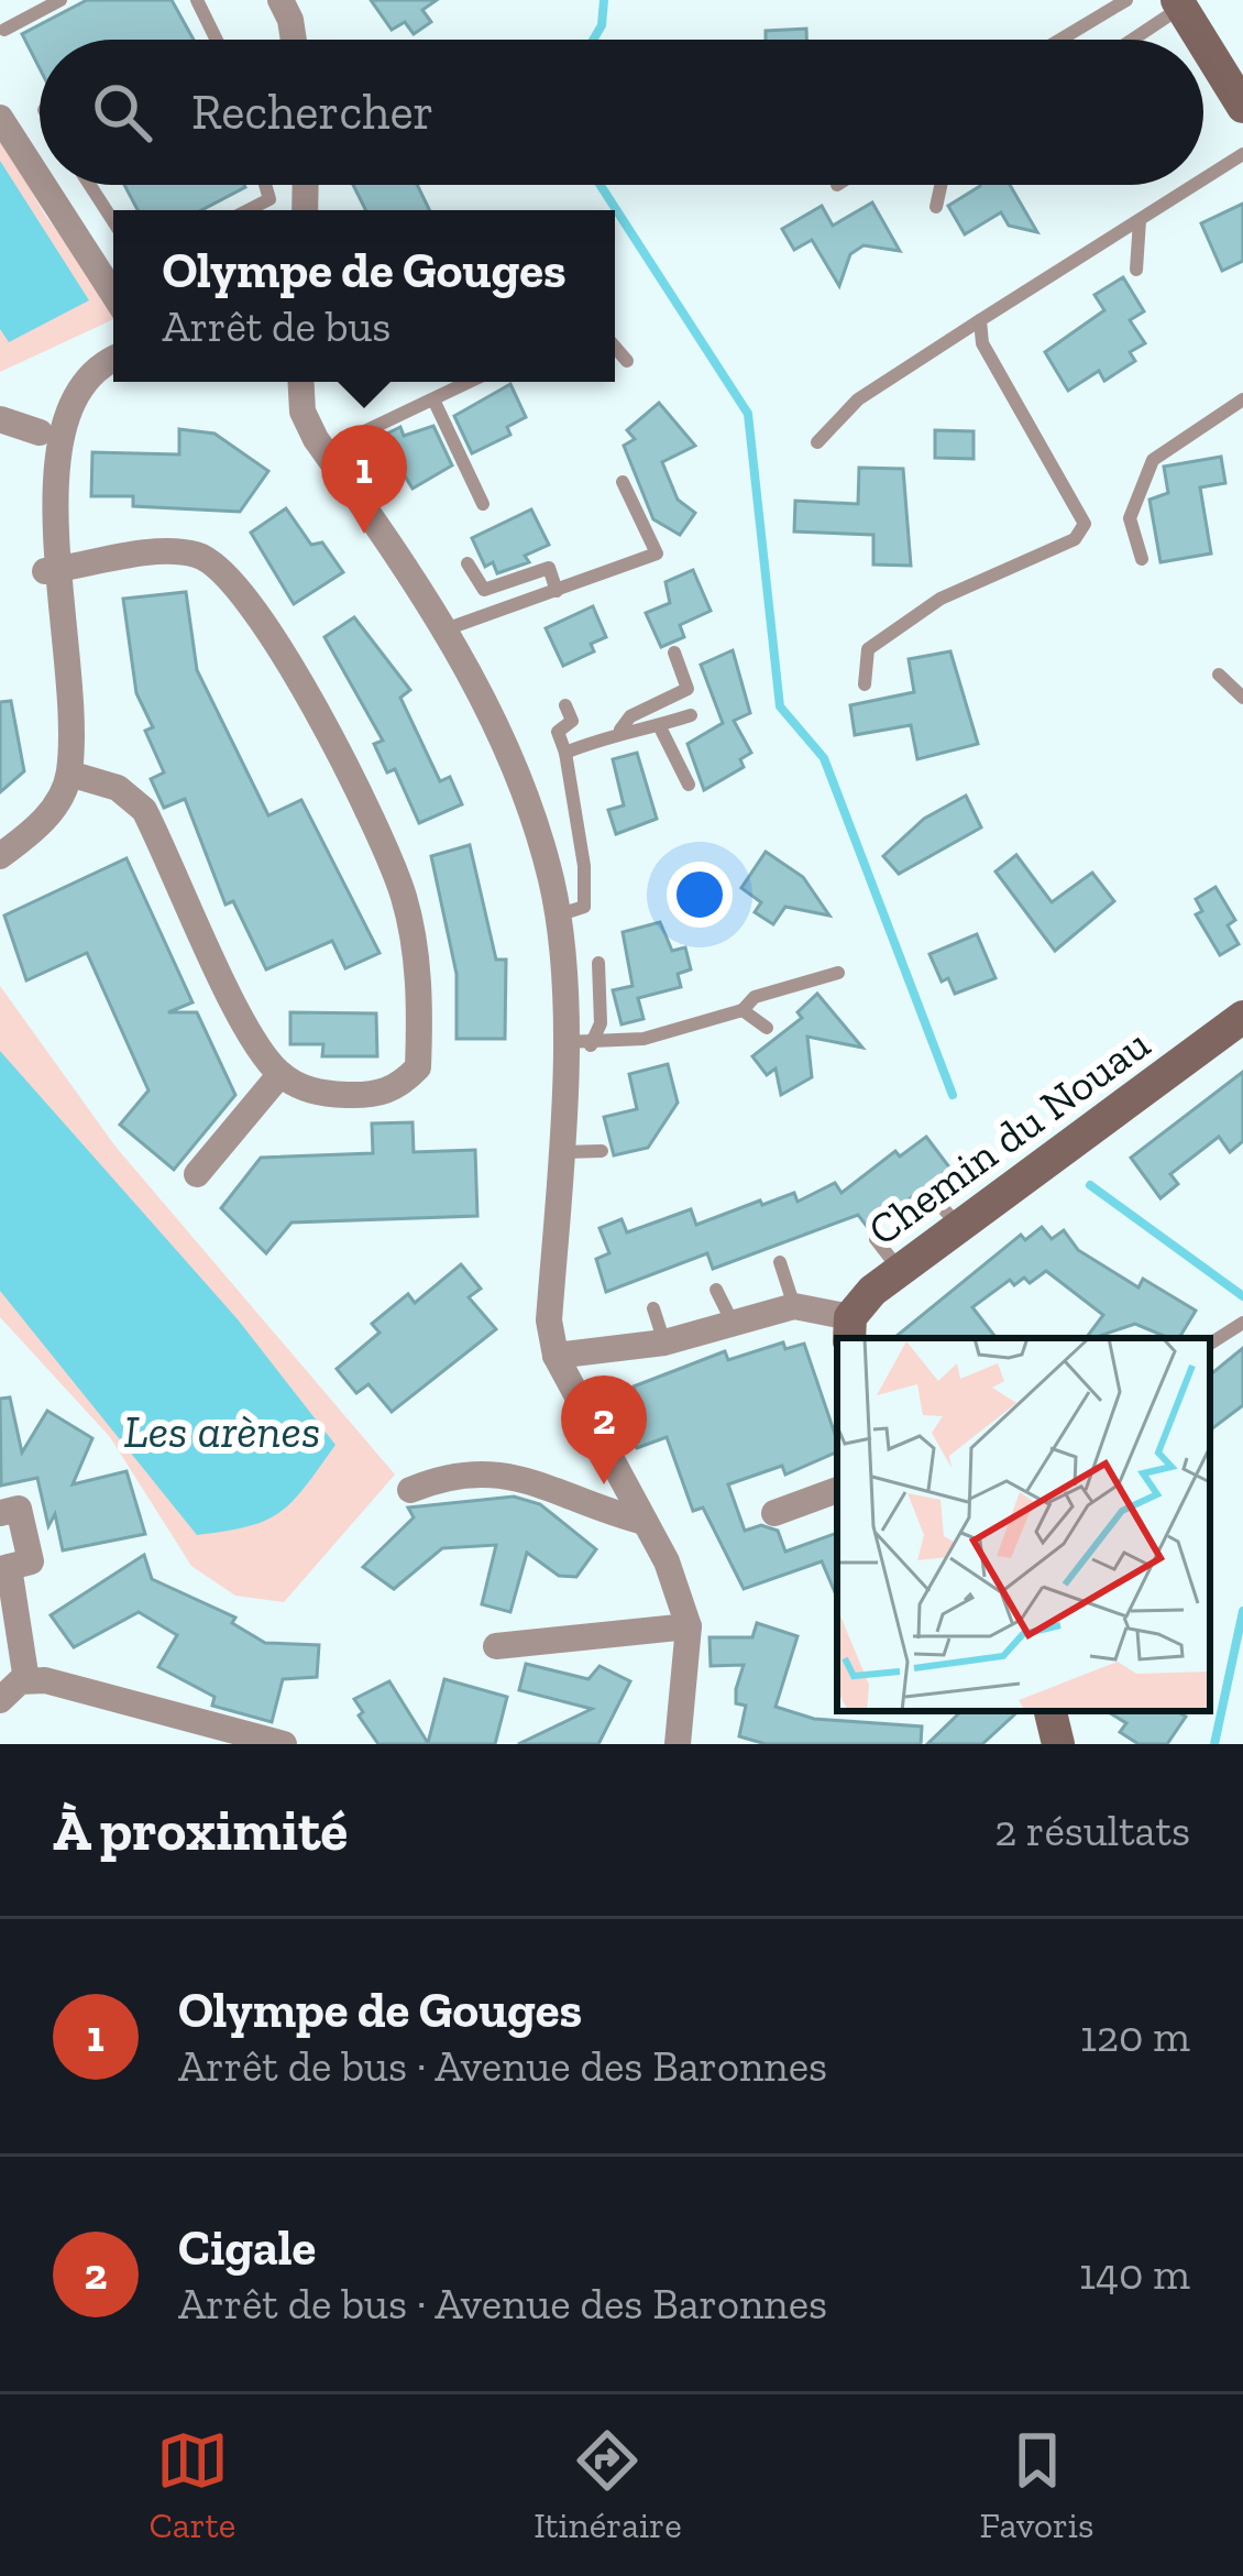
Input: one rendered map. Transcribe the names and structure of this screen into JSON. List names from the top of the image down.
{
  "streets": {
    "street": ["Chemin du Nouau"]
  },
  "water": ["Les arènes"],
  "page": {
    "search": "Rechercher",
    "popup": ["Olympe de Gouges", "Arrêt de bus"],
    "pins": ["1", "2"],
    "heading": ["À proximité", "2 résultats"],
    "list": [
      {
        "mark": "1",
        "name": "Olympe de Gouges",
        "note": "Arrêt de bus · Avenue des Baronnes",
        "value": "120 m"
      },
      {
        "mark": "2",
        "name": "Cigale",
        "note": "Arrêt de bus · Avenue des Baronnes",
        "value": "140 m"
      }
    ],
    "nav": ["Carte", "Itinéraire", "Favoris"]
  }
}
